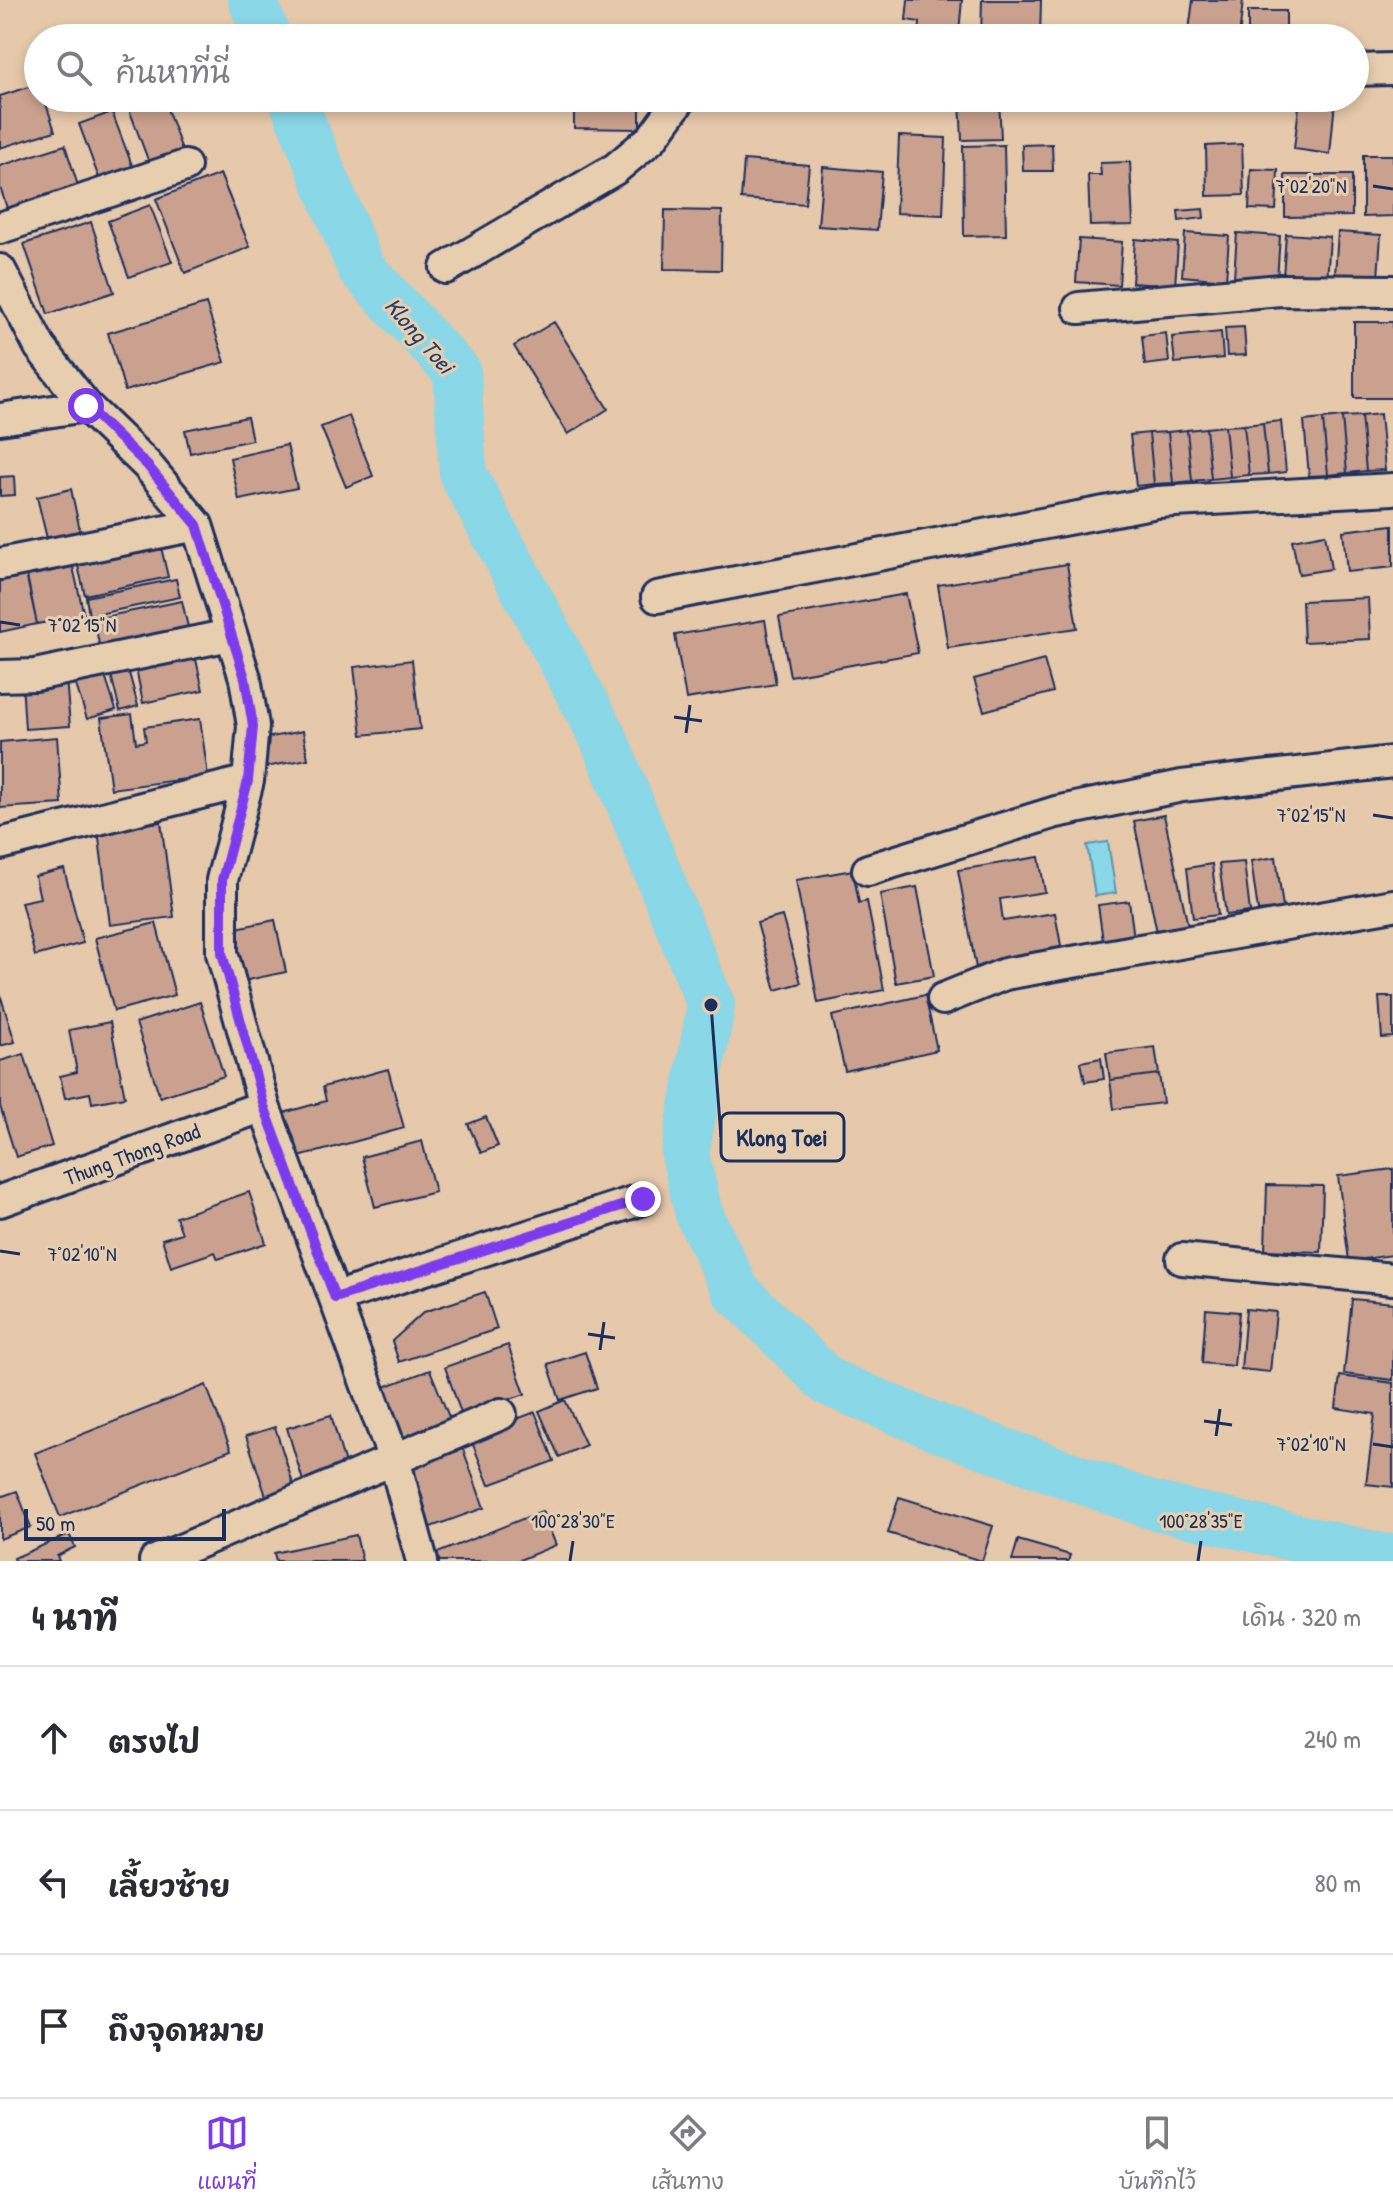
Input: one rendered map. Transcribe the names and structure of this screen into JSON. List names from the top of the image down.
{
  "streets": {
    "street": ["Thung Thong Road"]
  },
  "water": ["Klong Toei"],
  "places": ["Klong Toei"],
  "scale_bar": "50 m",
  "page": {
    "search": "ค้นหาที่นี่",
    "scale": "50 m",
    "heading": ["4 นาที", "เดิน · 320 m"],
    "list": [
      ["ตรงไป", "240 m"],
      ["เลี้ยวซ้าย", "80 m"],
      "ถึงจุดหมาย"
    ],
    "nav": ["แผนที่", "เส้นทาง", "บันทึกไว้"]
  },
  "coordinates": [
    "7°02'20\"N",
    "7°02'15\"N",
    "7°02'10\"N",
    "100°28'30\"E",
    "100°28'35\"E"
  ]
}
